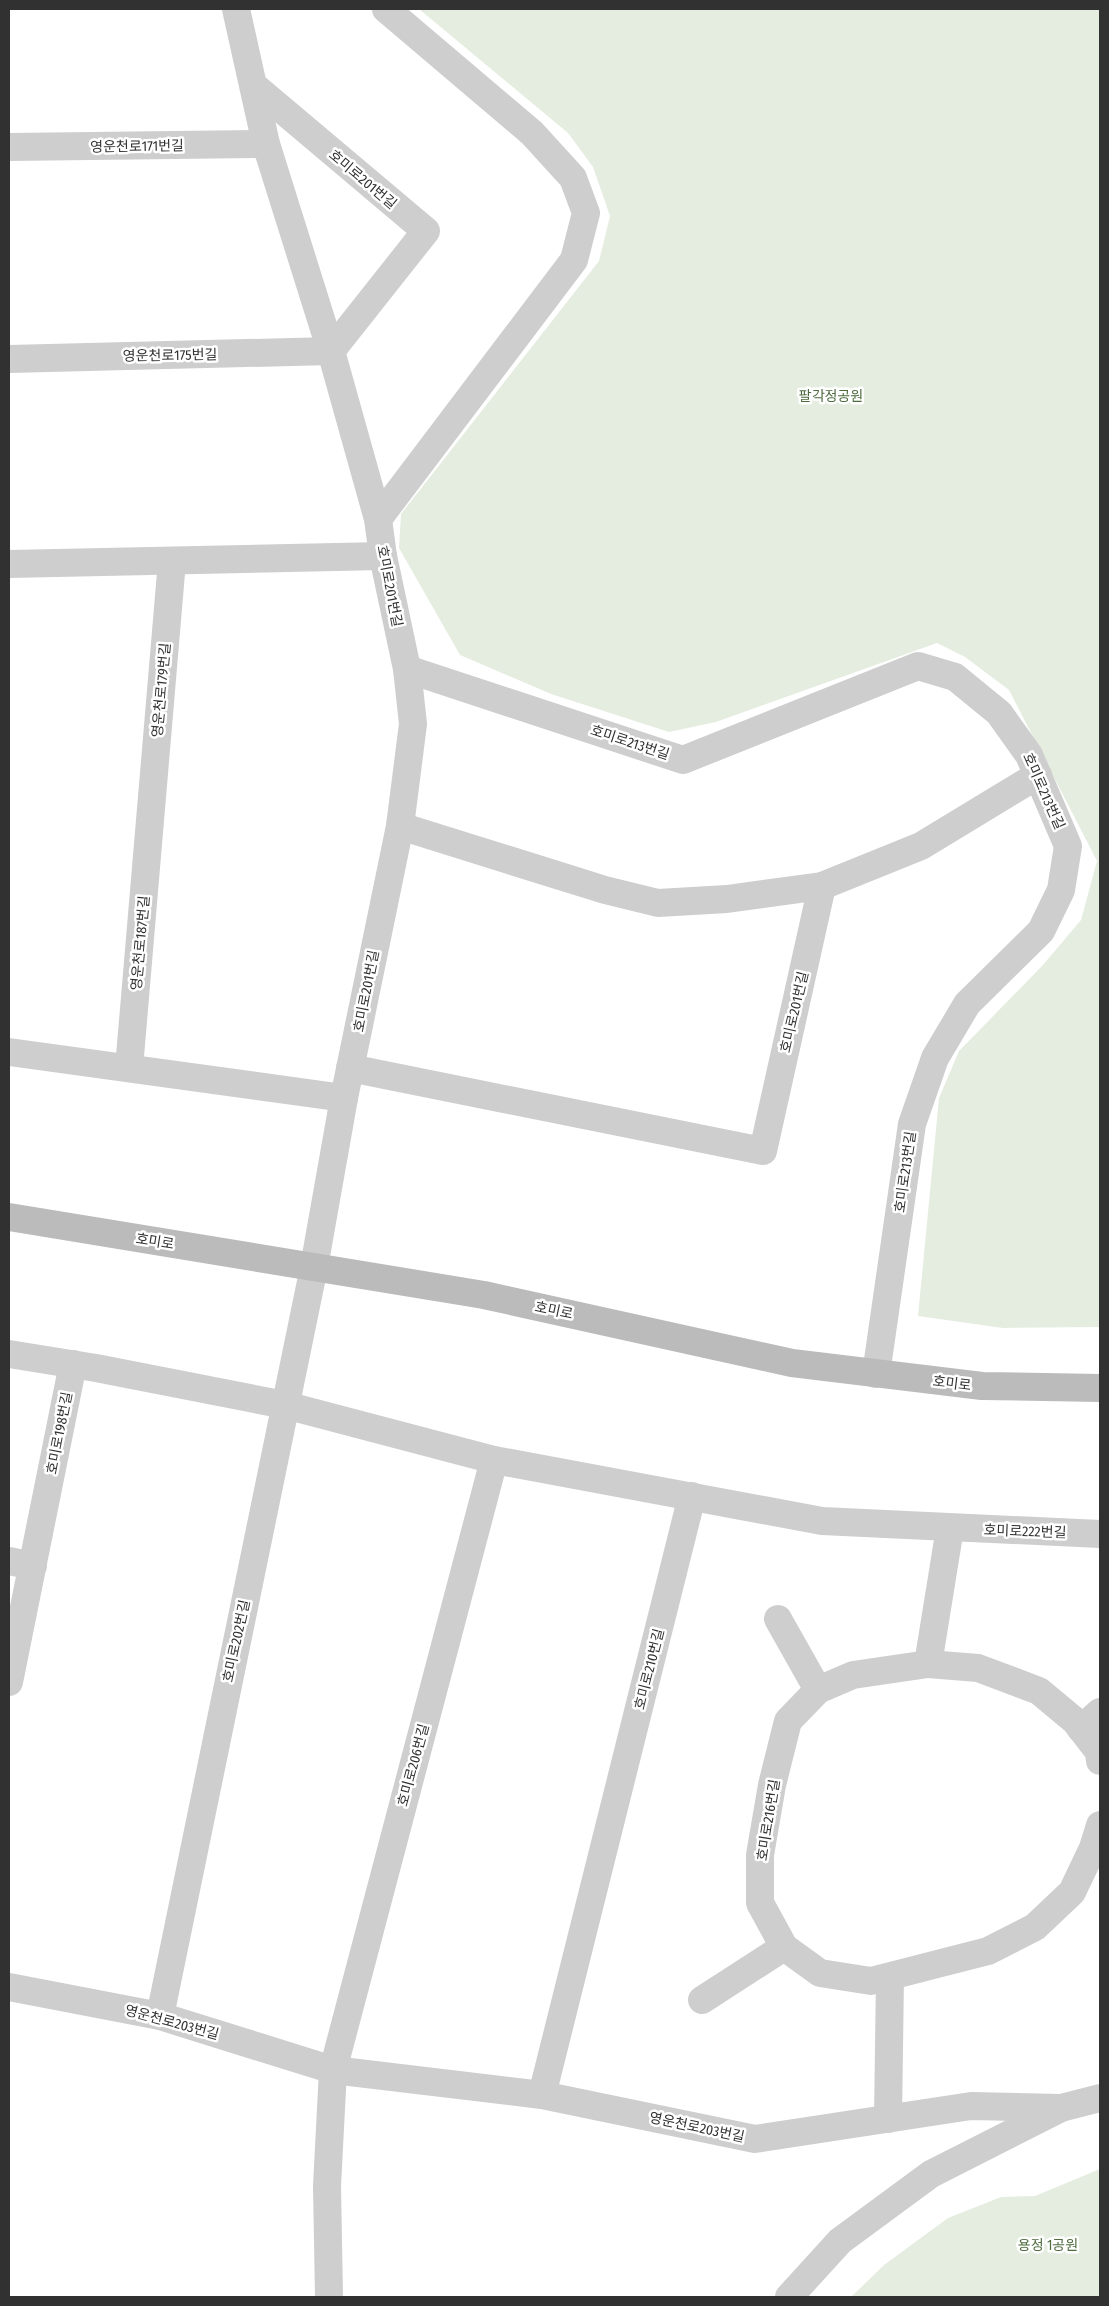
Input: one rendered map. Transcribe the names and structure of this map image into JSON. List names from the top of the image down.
{
  "streets": {
    "street": [
      "영운천로171번길",
      "호미로201번길",
      "영운천로175번길",
      "영운천로179번길",
      "호미로213번길",
      "영운천로187번길",
      "호미로",
      "호미로198번길",
      "호미로222번길",
      "호미로202번길",
      "호미로210번길",
      "호미로206번길",
      "호미로216번길",
      "영운천로203번길"
    ]
  },
  "crossings": [
    ["영운천로171번길", "호미로201번길"],
    ["호미로201번길", "영운천로175번길"],
    ["호미로201번길", "호미로213번길"],
    ["호미로201번길", "호미로"],
    ["호미로201번길", "호미로202번길"],
    ["영운천로179번길", "영운천로187번길"],
    ["호미로213번길", "호미로"],
    ["호미로", "호미로202번길"],
    ["호미로202번길", "영운천로203번길"],
    ["호미로210번길", "영운천로203번길"],
    ["호미로206번길", "영운천로203번길"]
  ],
  "parks": ["팔각정공원", "용정 1공원"]
}
